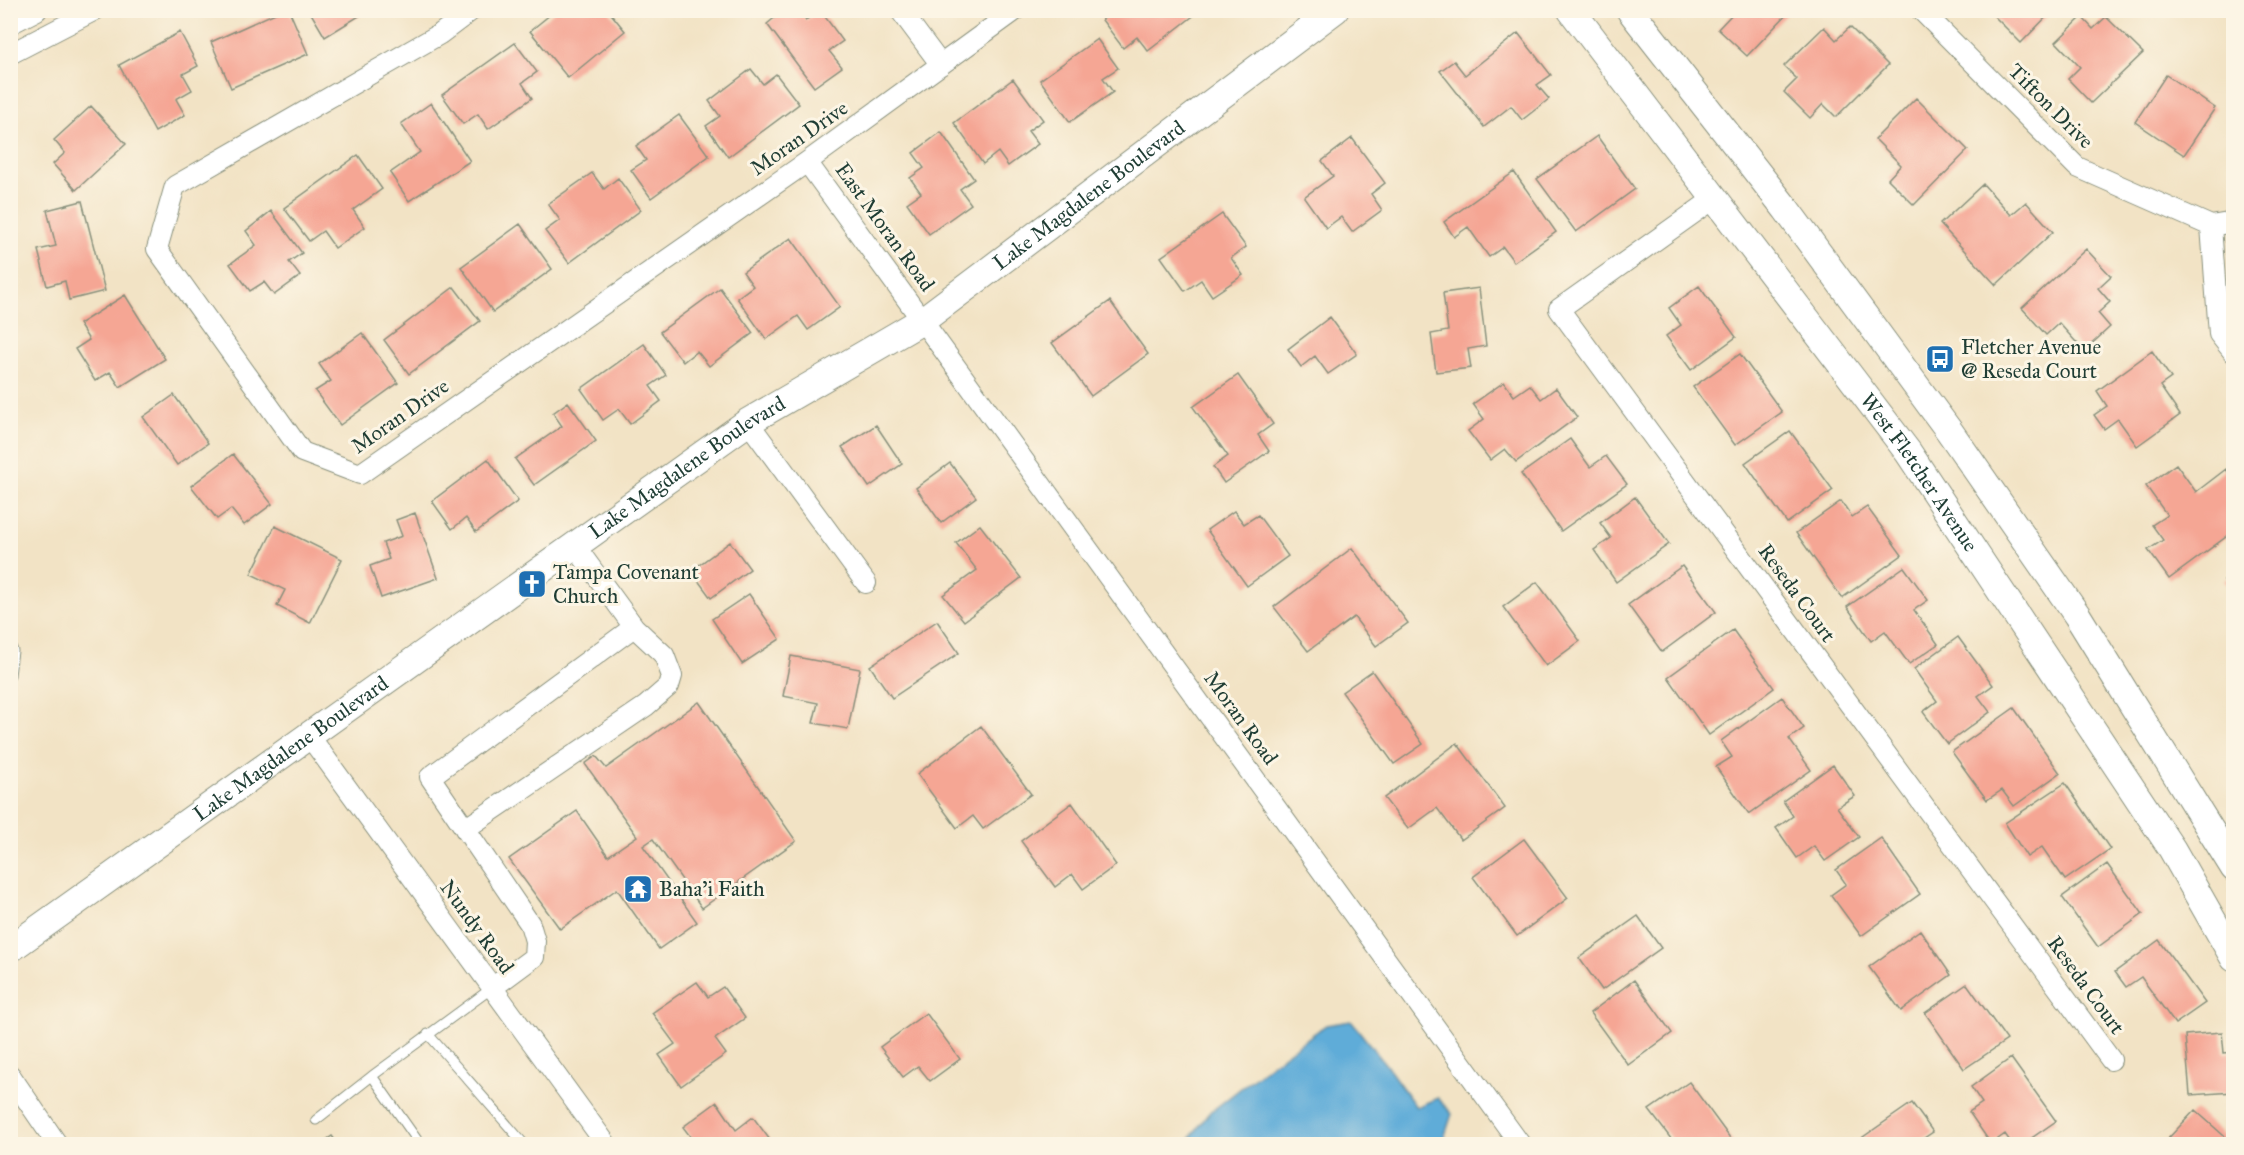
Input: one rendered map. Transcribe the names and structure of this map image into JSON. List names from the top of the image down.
{
  "streets": {
    "main road": ["Lake Magdalene Boulevard", "West Fletcher Avenue"],
    "street": [
      "Tifton Drive",
      "Moran Drive",
      "East Moran Road",
      "Reseda Court",
      "Moran Road",
      "Nundy Road"
    ]
  },
  "crossings": [
    ["Moran Drive", "East Moran Road"],
    ["Lake Magdalene Boulevard", "East Moran Road"],
    ["Lake Magdalene Boulevard", "Moran Road"],
    ["Lake Magdalene Boulevard", "Nundy Road"],
    ["East Moran Road", "Moran Road"],
    ["West Fletcher Avenue", "Reseda Court"]
  ],
  "places": {
    "bus stop": ["Fletcher Avenue @ Reseda Court"],
    "church": ["Tampa Covenant Church"],
    "temple": ["Baha'i Faith"]
  }
}
